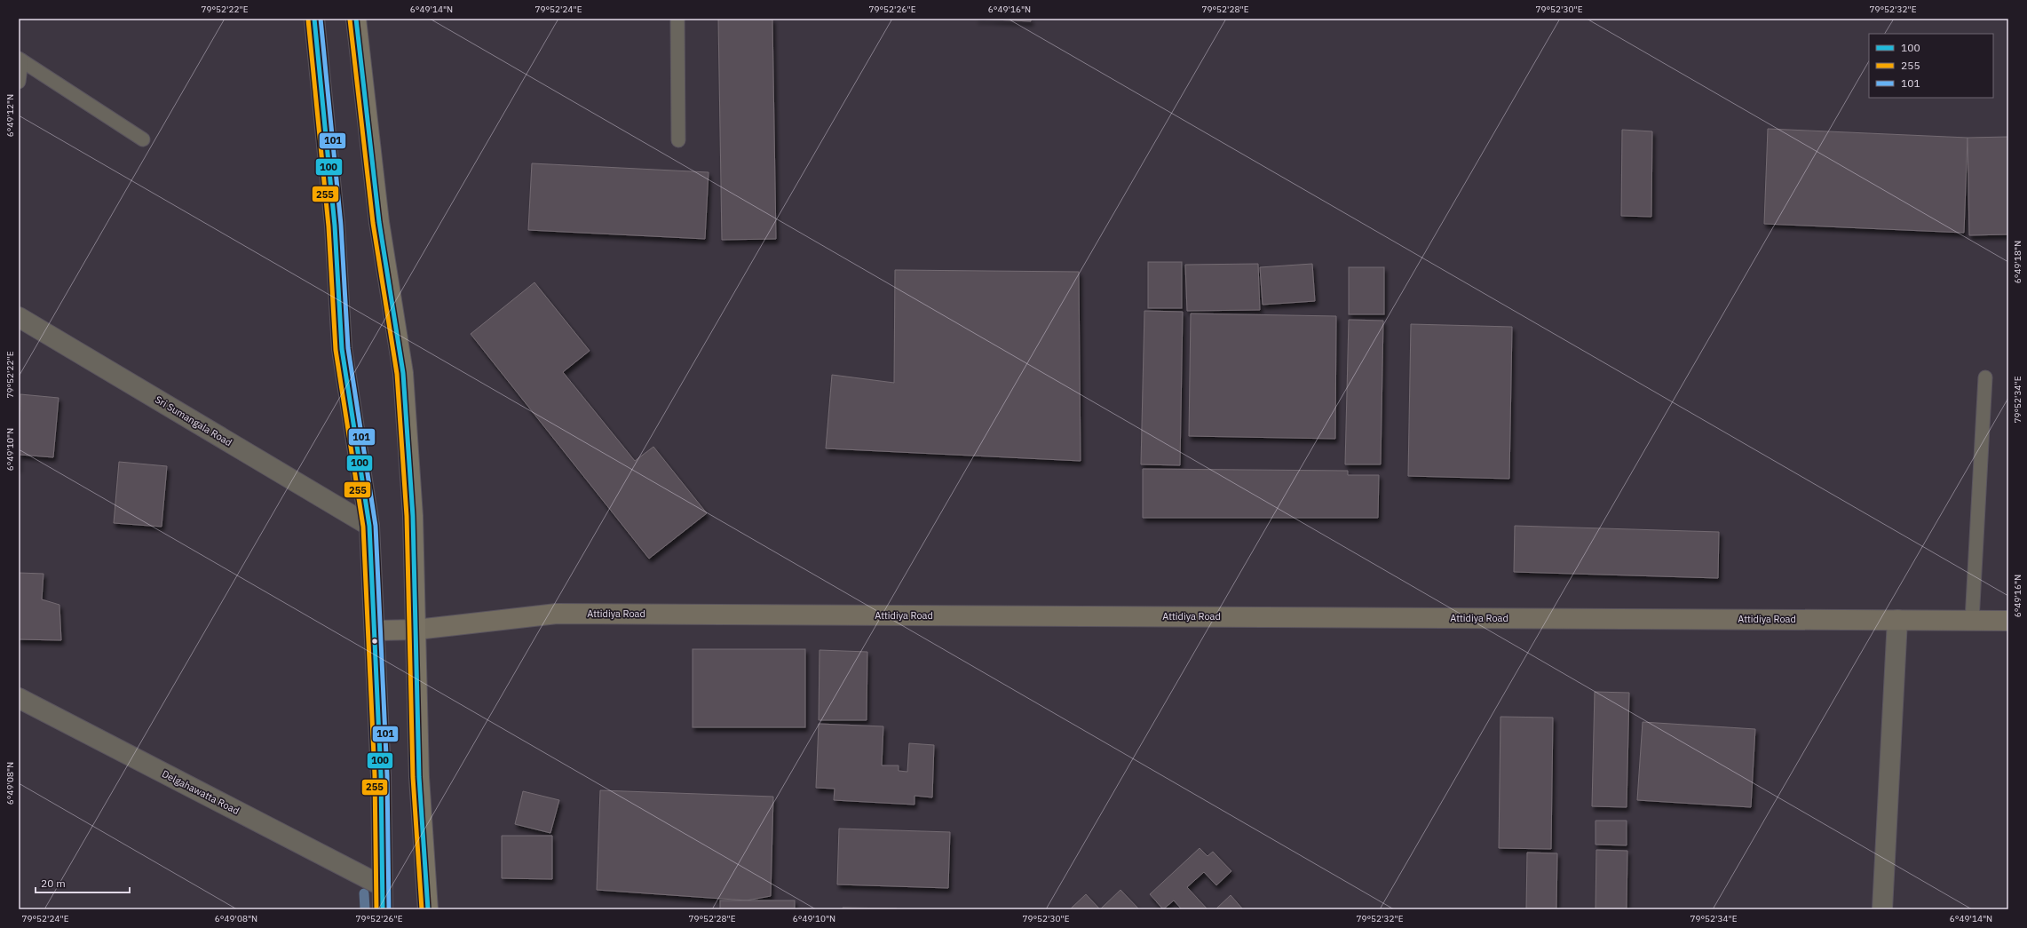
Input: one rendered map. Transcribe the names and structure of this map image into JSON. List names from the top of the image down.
{
  "streets": {
    "main road": ["Attidiya Road"],
    "street": ["Sri Sumangala Road", "Delgahawatta Road"]
  },
  "lines": ["transit line 100", "transit line 101", "transit line 255"],
  "legend": ["100", "255", "101"],
  "scale_bar": "20 m",
  "coordinates": [
    "79°52'22\"E",
    "6°49'14\"N",
    "79°52'24\"E",
    "79°52'26\"E",
    "6°49'16\"N",
    "79°52'28\"E",
    "79°52'30\"E",
    "79°52'32\"E",
    "6°49'12\"N",
    "6°49'18\"N",
    "79°52'34\"E",
    "6°49'10\"N",
    "6°49'08\"N"
  ]
}
